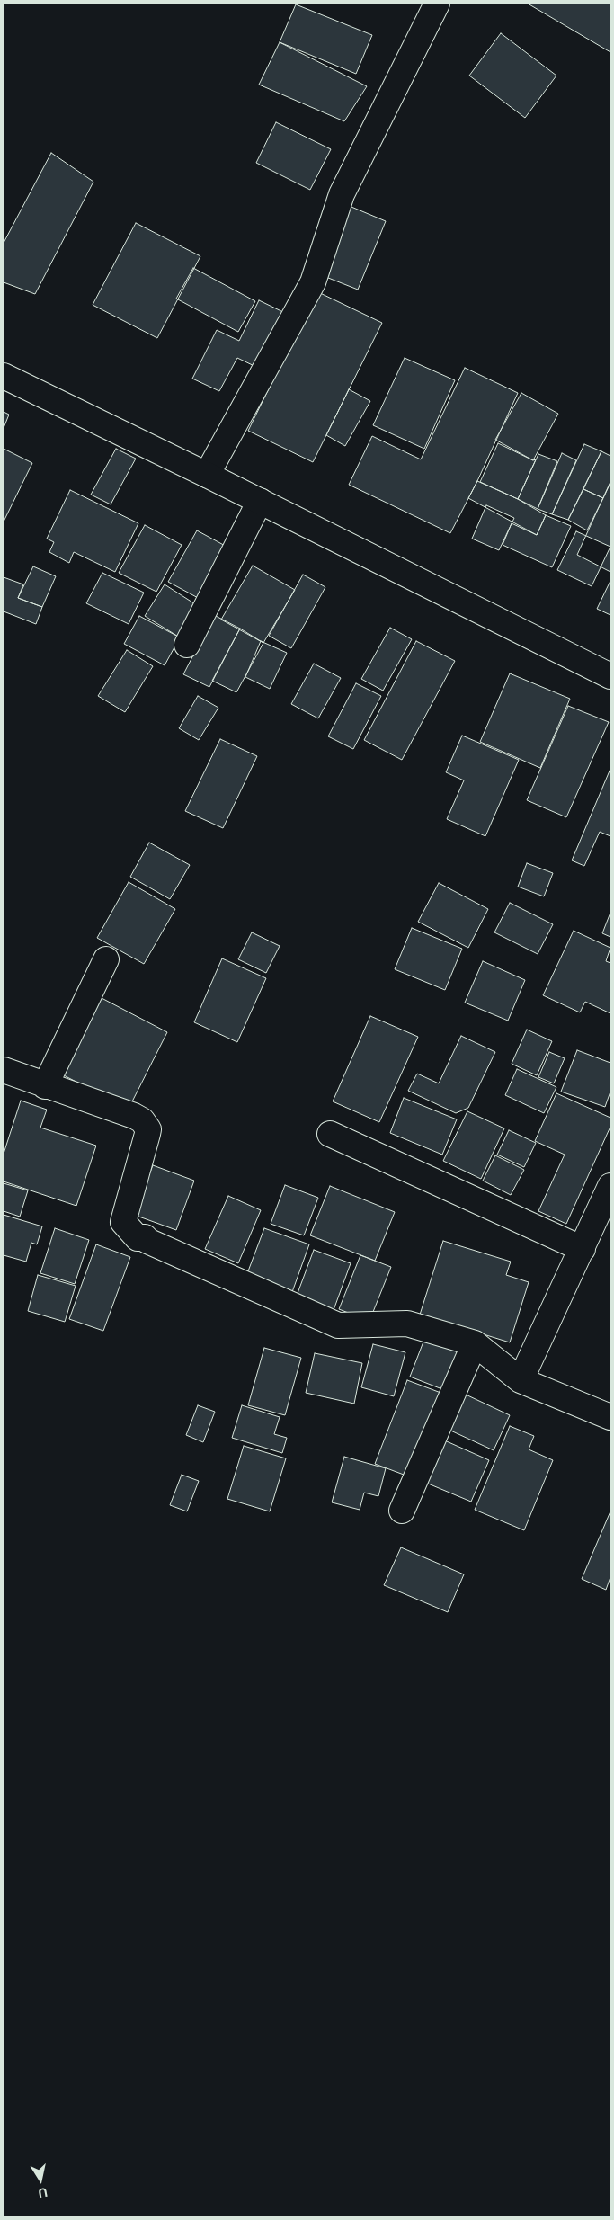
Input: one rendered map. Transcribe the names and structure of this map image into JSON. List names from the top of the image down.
{
  "north": "bottom"
}
